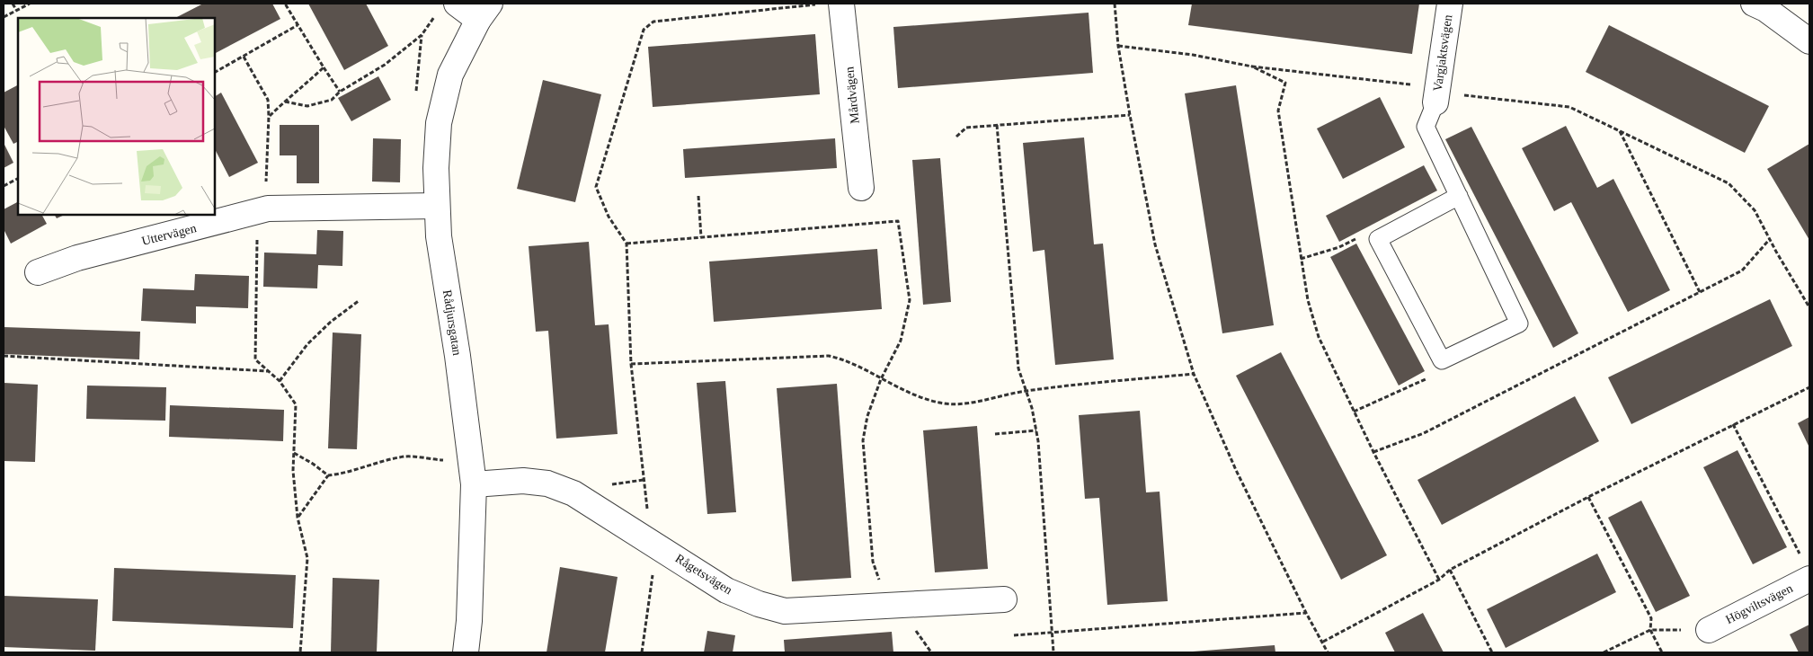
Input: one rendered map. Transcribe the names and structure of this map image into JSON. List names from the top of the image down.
{
  "streets": {
    "street": [
      "Vargjaktsvägen",
      "Mårdvägen",
      "Uttervägen",
      "Rådjursgatan",
      "Rågetsvägen",
      "Högviltsvägen"
    ]
  },
  "crossings": [
    ["Uttervägen", "Rådjursgatan"],
    ["Rådjursgatan", "Rågetsvägen"]
  ]
}
